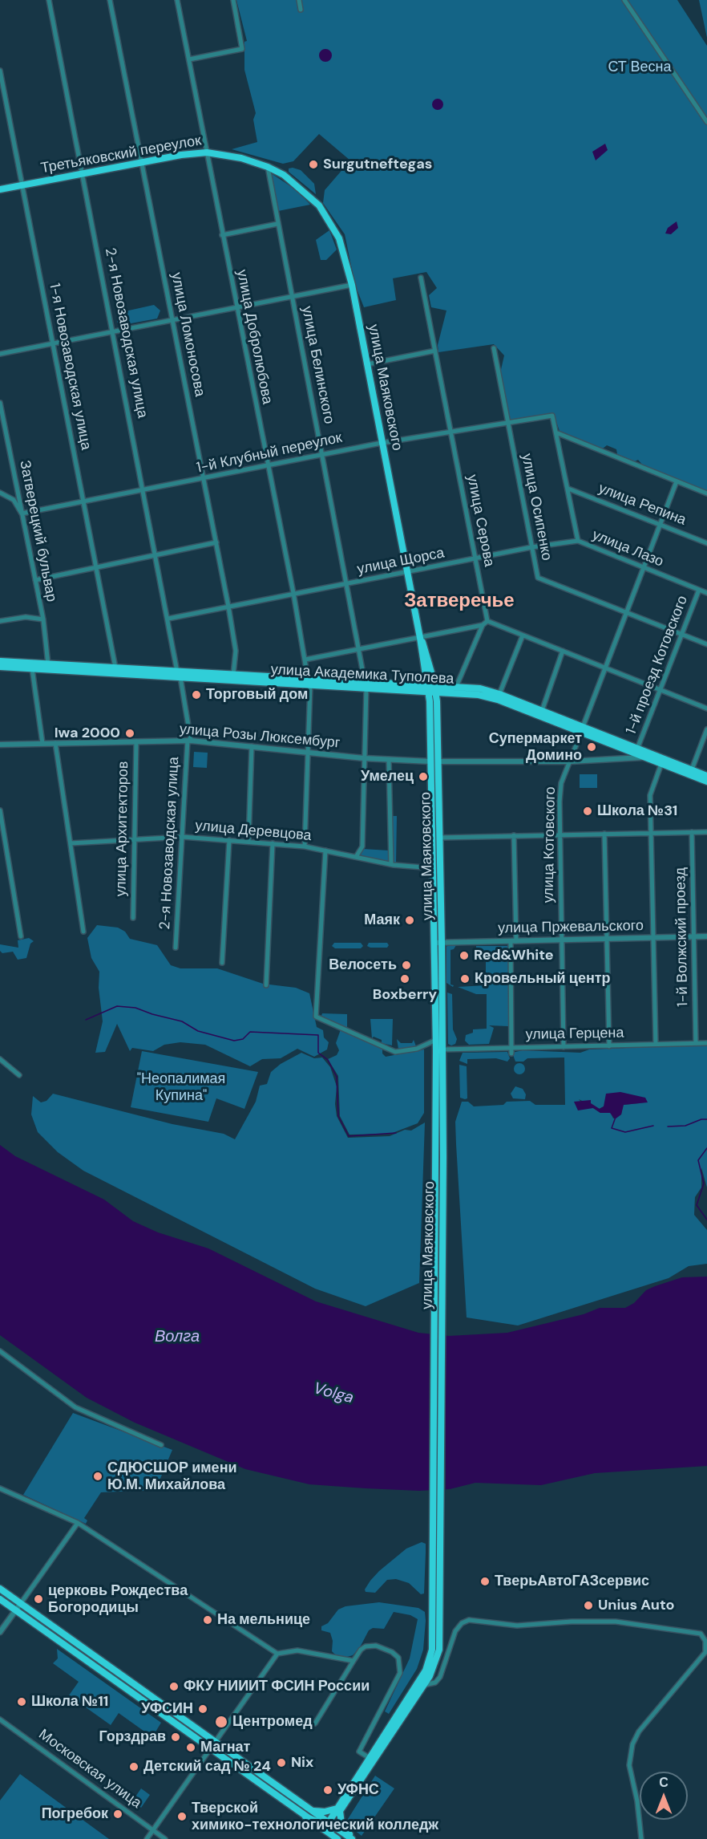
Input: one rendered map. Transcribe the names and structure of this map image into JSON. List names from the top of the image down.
{
  "streets": {
    "main road": ["Третьяковский переулок", "улица Маяковского", "улица Академика Туполева"],
    "street": [
      "2-я Новозаводская улица",
      "улица Ломоносова",
      "улица Добролюбова",
      "улица Белинского",
      "1-я Новозаводская улица",
      "1-й Клубный переулок",
      "улица Репина",
      "улица Осипенко",
      "улица Серова",
      "Затверецкий бульвар",
      "улица Лазо",
      "улица Щорса",
      "1-й проезд Котовского",
      "улица Розы Люксембург",
      "улица Архитекторов",
      "улица Деревцова",
      "улица Котовского",
      "улица Пржевальского",
      "1-й Волжский проезд",
      "улица Герцена",
      "Московская улица"
    ]
  },
  "crossings": [
    ["Третьяковский переулок", "2-я Новозаводская улица"],
    ["Третьяковский переулок", "улица Ломоносова"],
    ["Третьяковский переулок", "улица Добролюбова"],
    ["Третьяковский переулок", "улица Белинского"],
    ["Третьяковский переулок", "1-я Новозаводская улица"],
    ["Третьяковский переулок", "улица Маяковского"],
    ["2-я Новозаводская улица", "1-й Клубный переулок"],
    ["2-я Новозаводская улица", "улица Щорса"],
    ["2-я Новозаводская улица", "улица Академика Туполева"],
    ["2-я Новозаводская улица", "улица Розы Люксембург"],
    ["2-я Новозаводская улица", "улица Деревцова"],
    ["улица Ломоносова", "1-й Клубный переулок"],
    ["улица Ломоносова", "улица Щорса"],
    ["улица Ломоносова", "улица Академика Туполева"],
    ["улица Добролюбова", "1-й Клубный переулок"],
    ["улица Добролюбова", "улица Щорса"],
    ["улица Добролюбова", "улица Академика Туполева"],
    ["улица Добролюбова", "улица Розы Люксембург"],
    ["улица Добролюбова", "улица Деревцова"],
    ["улица Белинского", "улица Маяковского"],
    ["улица Белинского", "1-й Клубный переулок"],
    ["улица Белинского", "улица Щорса"],
    ["улица Белинского", "улица Академика Туполева"],
    ["улица Белинского", "улица Розы Люксембург"],
    ["улица Белинского", "улица Деревцова"],
    ["1-я Новозаводская улица", "1-й Клубный переулок"],
    ["1-я Новозаводская улица", "улица Академика Туполева"],
    ["улица Маяковского", "1-й Клубный переулок"],
    ["улица Маяковского", "улица Щорса"],
    ["улица Маяковского", "улица Академика Туполева"],
    ["улица Маяковского", "улица Розы Люксембург"],
    ["улица Маяковского", "улица Деревцова"],
    ["улица Маяковского", "улица Пржевальского"],
    ["улица Маяковского", "улица Герцена"],
    ["1-й Клубный переулок", "улица Осипенко"],
    ["1-й Клубный переулок", "улица Серова"],
    ["1-й Клубный переулок", "Затверецкий бульвар"],
    ["1-й Клубный переулок", "улица Лазо"],
    ["улица Репина", "улица Лазо"],
    ["улица Репина", "улица Котовского"],
    ["улица Осипенко", "улица Щорса"],
    ["улица Осипенко", "1-й проезд Котовского"],
    ["улица Осипенко", "улица Котовского"],
    ["улица Серова", "улица Щорса"],
    ["Затверецкий бульвар", "улица Академика Туполева"],
    ["улица Лазо", "улица Щорса"],
    ["улица Лазо", "1-й проезд Котовского"],
    ["улица Лазо", "улица Котовского"],
    ["1-й проезд Котовского", "улица Академика Туполева"],
    ["улица Академика Туполева", "улица Розы Люксембург"],
    ["улица Академика Туполева", "улица Котовского"],
    ["улица Розы Люксембург", "улица Архитекторов"],
    ["улица Розы Люксембург", "улица Котовского"],
    ["улица Архитекторов", "улица Деревцова"],
    ["улица Котовского", "улица Пржевальского"],
    ["улица Котовского", "улица Герцена"],
    ["улица Пржевальского", "1-й Волжский проезд"],
    ["1-й Волжский проезд", "улица Герцена"]
  ],
  "districts": ["Затверечье"],
  "water": ["Волга", "Volga"],
  "parks": ["СТ Весна", "\"Неопалимая Купина\""],
  "places": [
    "Surgutneftegas",
    "Торговый дом",
    "Iwa 2000",
    "Супермаркет Домино",
    "Умелец",
    "Школа №31",
    "Маяк",
    "Red&White",
    "Велосеть",
    "Boxberry",
    "Кровельный центр",
    "СДЮСШОР имени Ю.М. Михайлова",
    "ТверьАвтоГАЗсервис",
    "церковь Рождества Богородицы",
    "Unius Auto",
    "На мельнице",
    "ФКУ НИИИТ ФСИН России",
    "Школа №11",
    "УФСИН",
    "Центромед",
    "Горздрав",
    "Магнат",
    "Nix",
    "Детский сад № 24",
    "УФНС",
    "Погребок",
    "Тверской химико-технологический колледж"
  ],
  "north": "top"
}
